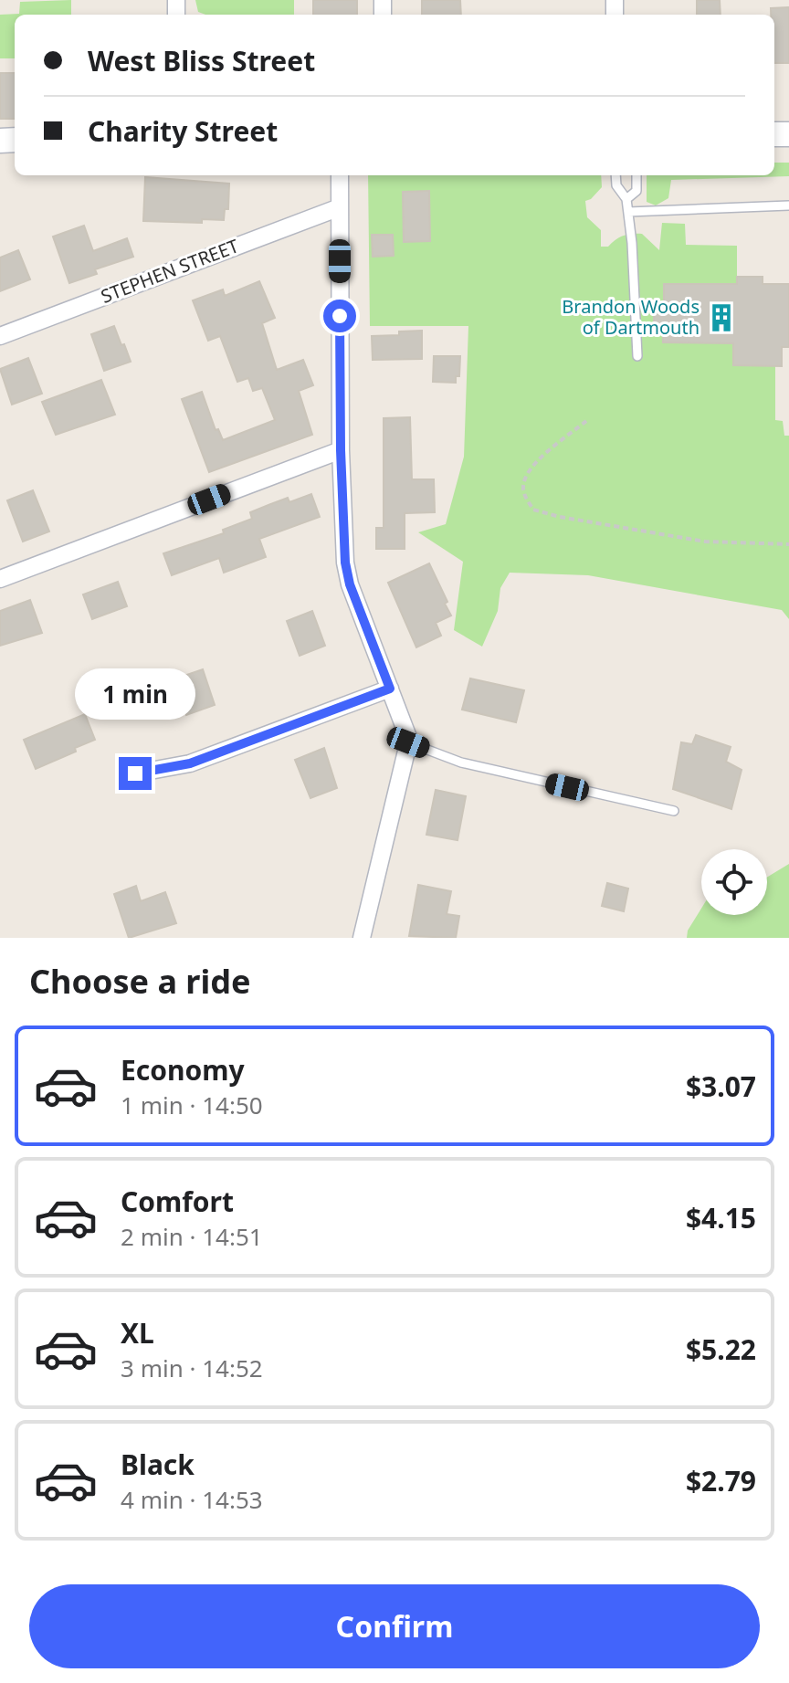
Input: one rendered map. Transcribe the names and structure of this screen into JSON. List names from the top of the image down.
{
  "streets": {
    "street": ["STEPHEN STREET"]
  },
  "places": {
    "building": ["Brandon Woods of Dartmouth"]
  },
  "page": {
    "banner": ["West Bliss Street", "Charity Street"],
    "bubble": "1 min",
    "heading": "Choose a ride",
    "list": [
      {
        "name": "Economy",
        "note": "1 min · 14:50",
        "value": "$3.07"
      },
      {
        "name": "Comfort",
        "note": "2 min · 14:51",
        "value": "$4.15"
      },
      {
        "name": "XL",
        "note": "3 min · 14:52",
        "value": "$5.22"
      },
      {
        "name": "Black",
        "note": "4 min · 14:53",
        "value": "$2.79"
      }
    ],
    "buttons": "Confirm"
  }
}
